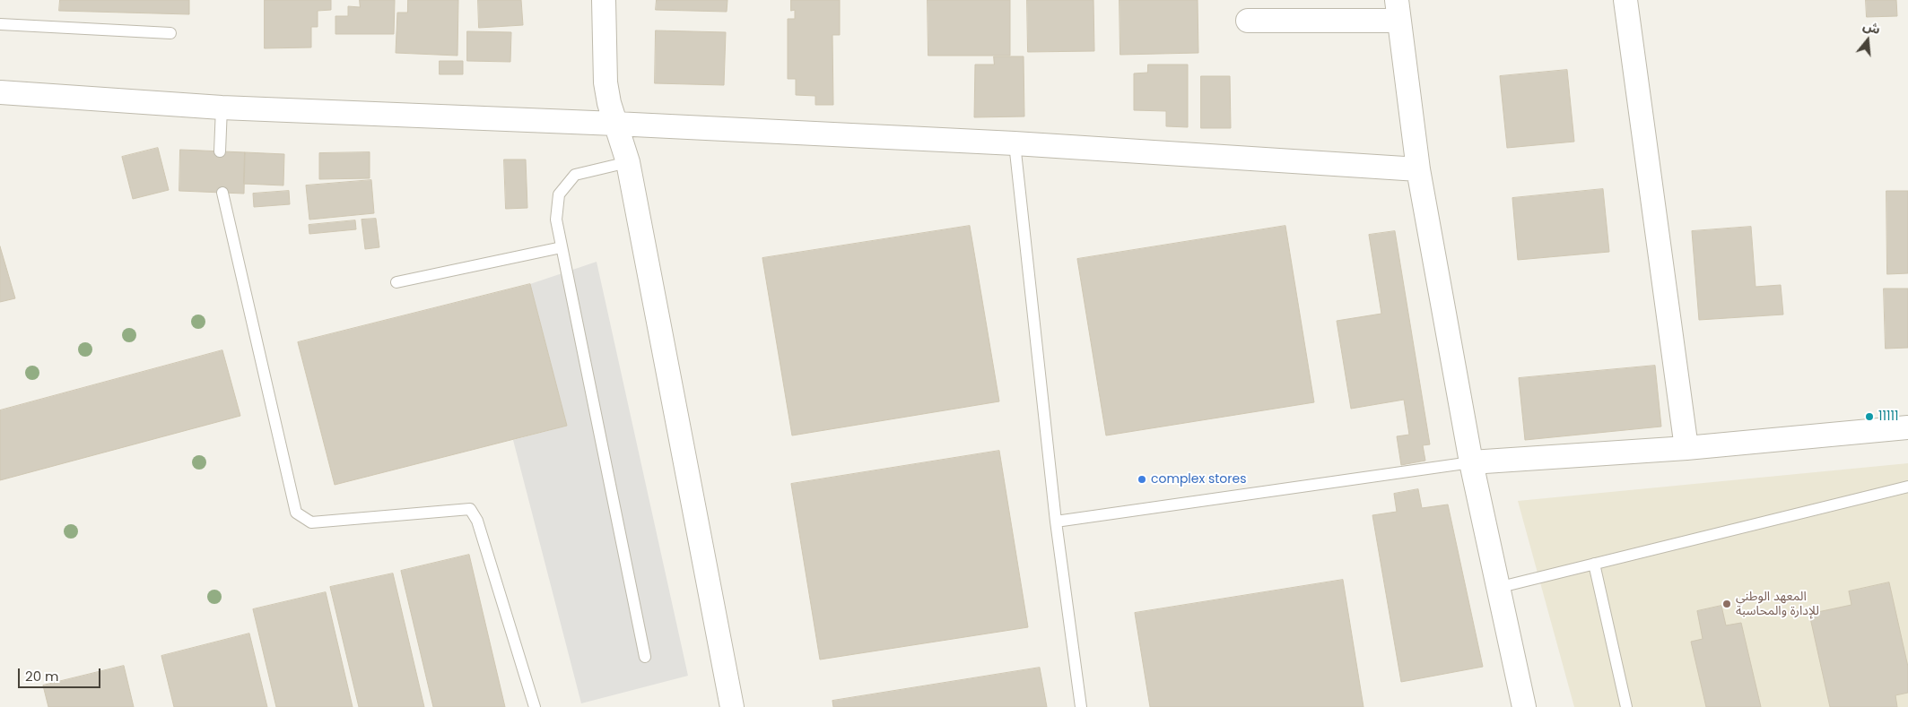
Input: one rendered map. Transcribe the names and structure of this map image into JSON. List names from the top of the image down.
{
  "places": ["11111", "complex stores", "المعهد الوطني للإدارة والمحاسبة"],
  "scale_bar": "20 m",
  "north": "top"
}
